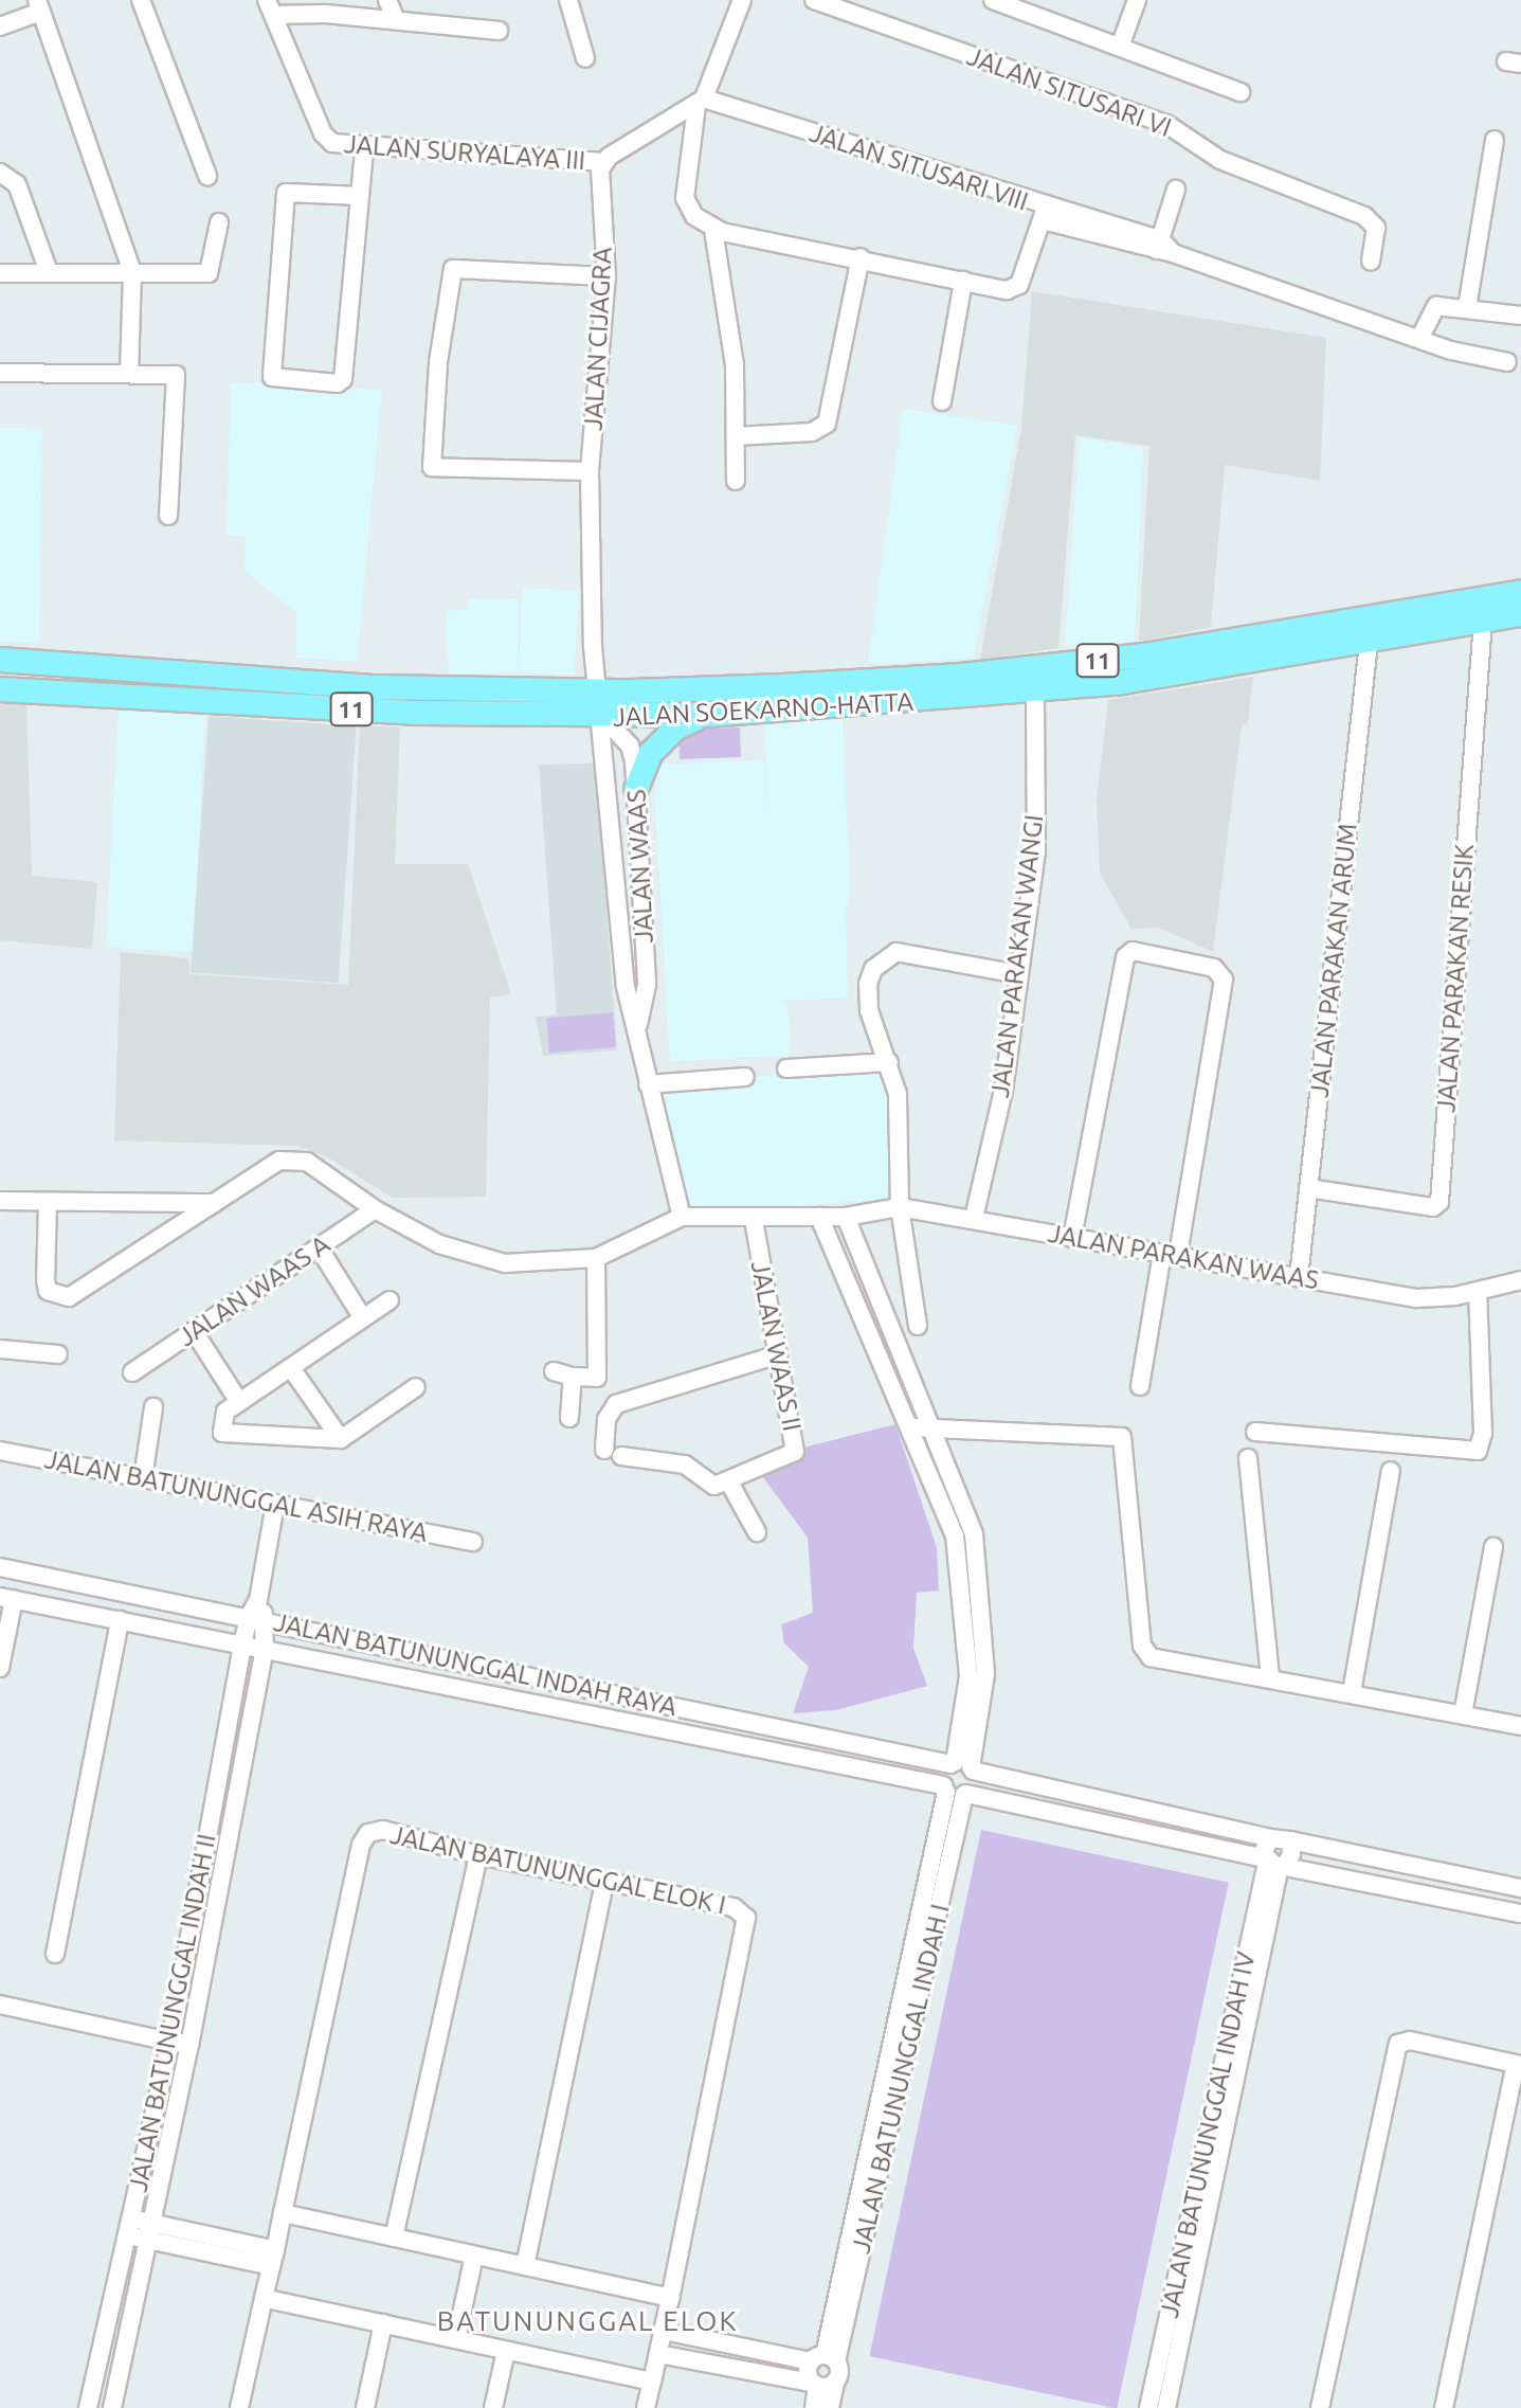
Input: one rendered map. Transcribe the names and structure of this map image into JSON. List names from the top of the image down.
{
  "streets": {
    "highway": ["11", "JALAN SOEKARNO-HATTA"],
    "street": [
      "JALAN SITUSARI VI",
      "JALAN SURYALAYA III",
      "JALAN SITUSARI VIII",
      "JALAN CIJAGRA",
      "JALAN WAAS",
      "JALAN PARAKAN WANGI",
      "JALAN PARAKAN ARUM",
      "JALAN PARAKAN RESIK",
      "JALAN PARAKAN WAAS",
      "JALAN WAAS A",
      "JALAN WAAS II",
      "JALAN BATUNUNGGAL ASIH RAYA",
      "JALAN BATUNUNGGAL INDAH RAYA",
      "JALAN BATUNUNGGAL ELOK I",
      "JALAN BATUNUNGGAL INDAH II",
      "JALAN BATUNUNGGAL INDAH I",
      "JALAN BATUNUNGGAL INDAH IV"
    ]
  },
  "crossings": [
    ["JALAN SURYALAYA III", "JALAN CIJAGRA"],
    ["JALAN CIJAGRA", "JALAN SOEKARNO-HATTA"],
    ["JALAN CIJAGRA", "JALAN WAAS"],
    ["JALAN SOEKARNO-HATTA", "JALAN WAAS"],
    ["JALAN SOEKARNO-HATTA", "JALAN PARAKAN WANGI"],
    ["JALAN SOEKARNO-HATTA", "JALAN PARAKAN ARUM"],
    ["JALAN SOEKARNO-HATTA", "JALAN PARAKAN RESIK"],
    ["JALAN PARAKAN WANGI", "JALAN PARAKAN WAAS"],
    ["JALAN PARAKAN ARUM", "JALAN PARAKAN RESIK"],
    ["JALAN PARAKAN ARUM", "JALAN PARAKAN WAAS"],
    ["JALAN BATUNUNGGAL INDAH RAYA", "JALAN BATUNUNGGAL INDAH II"],
    ["JALAN BATUNUNGGAL INDAH RAYA", "JALAN BATUNUNGGAL INDAH I"]
  ],
  "districts": ["BATUNUNGGAL ELOK"]
}
